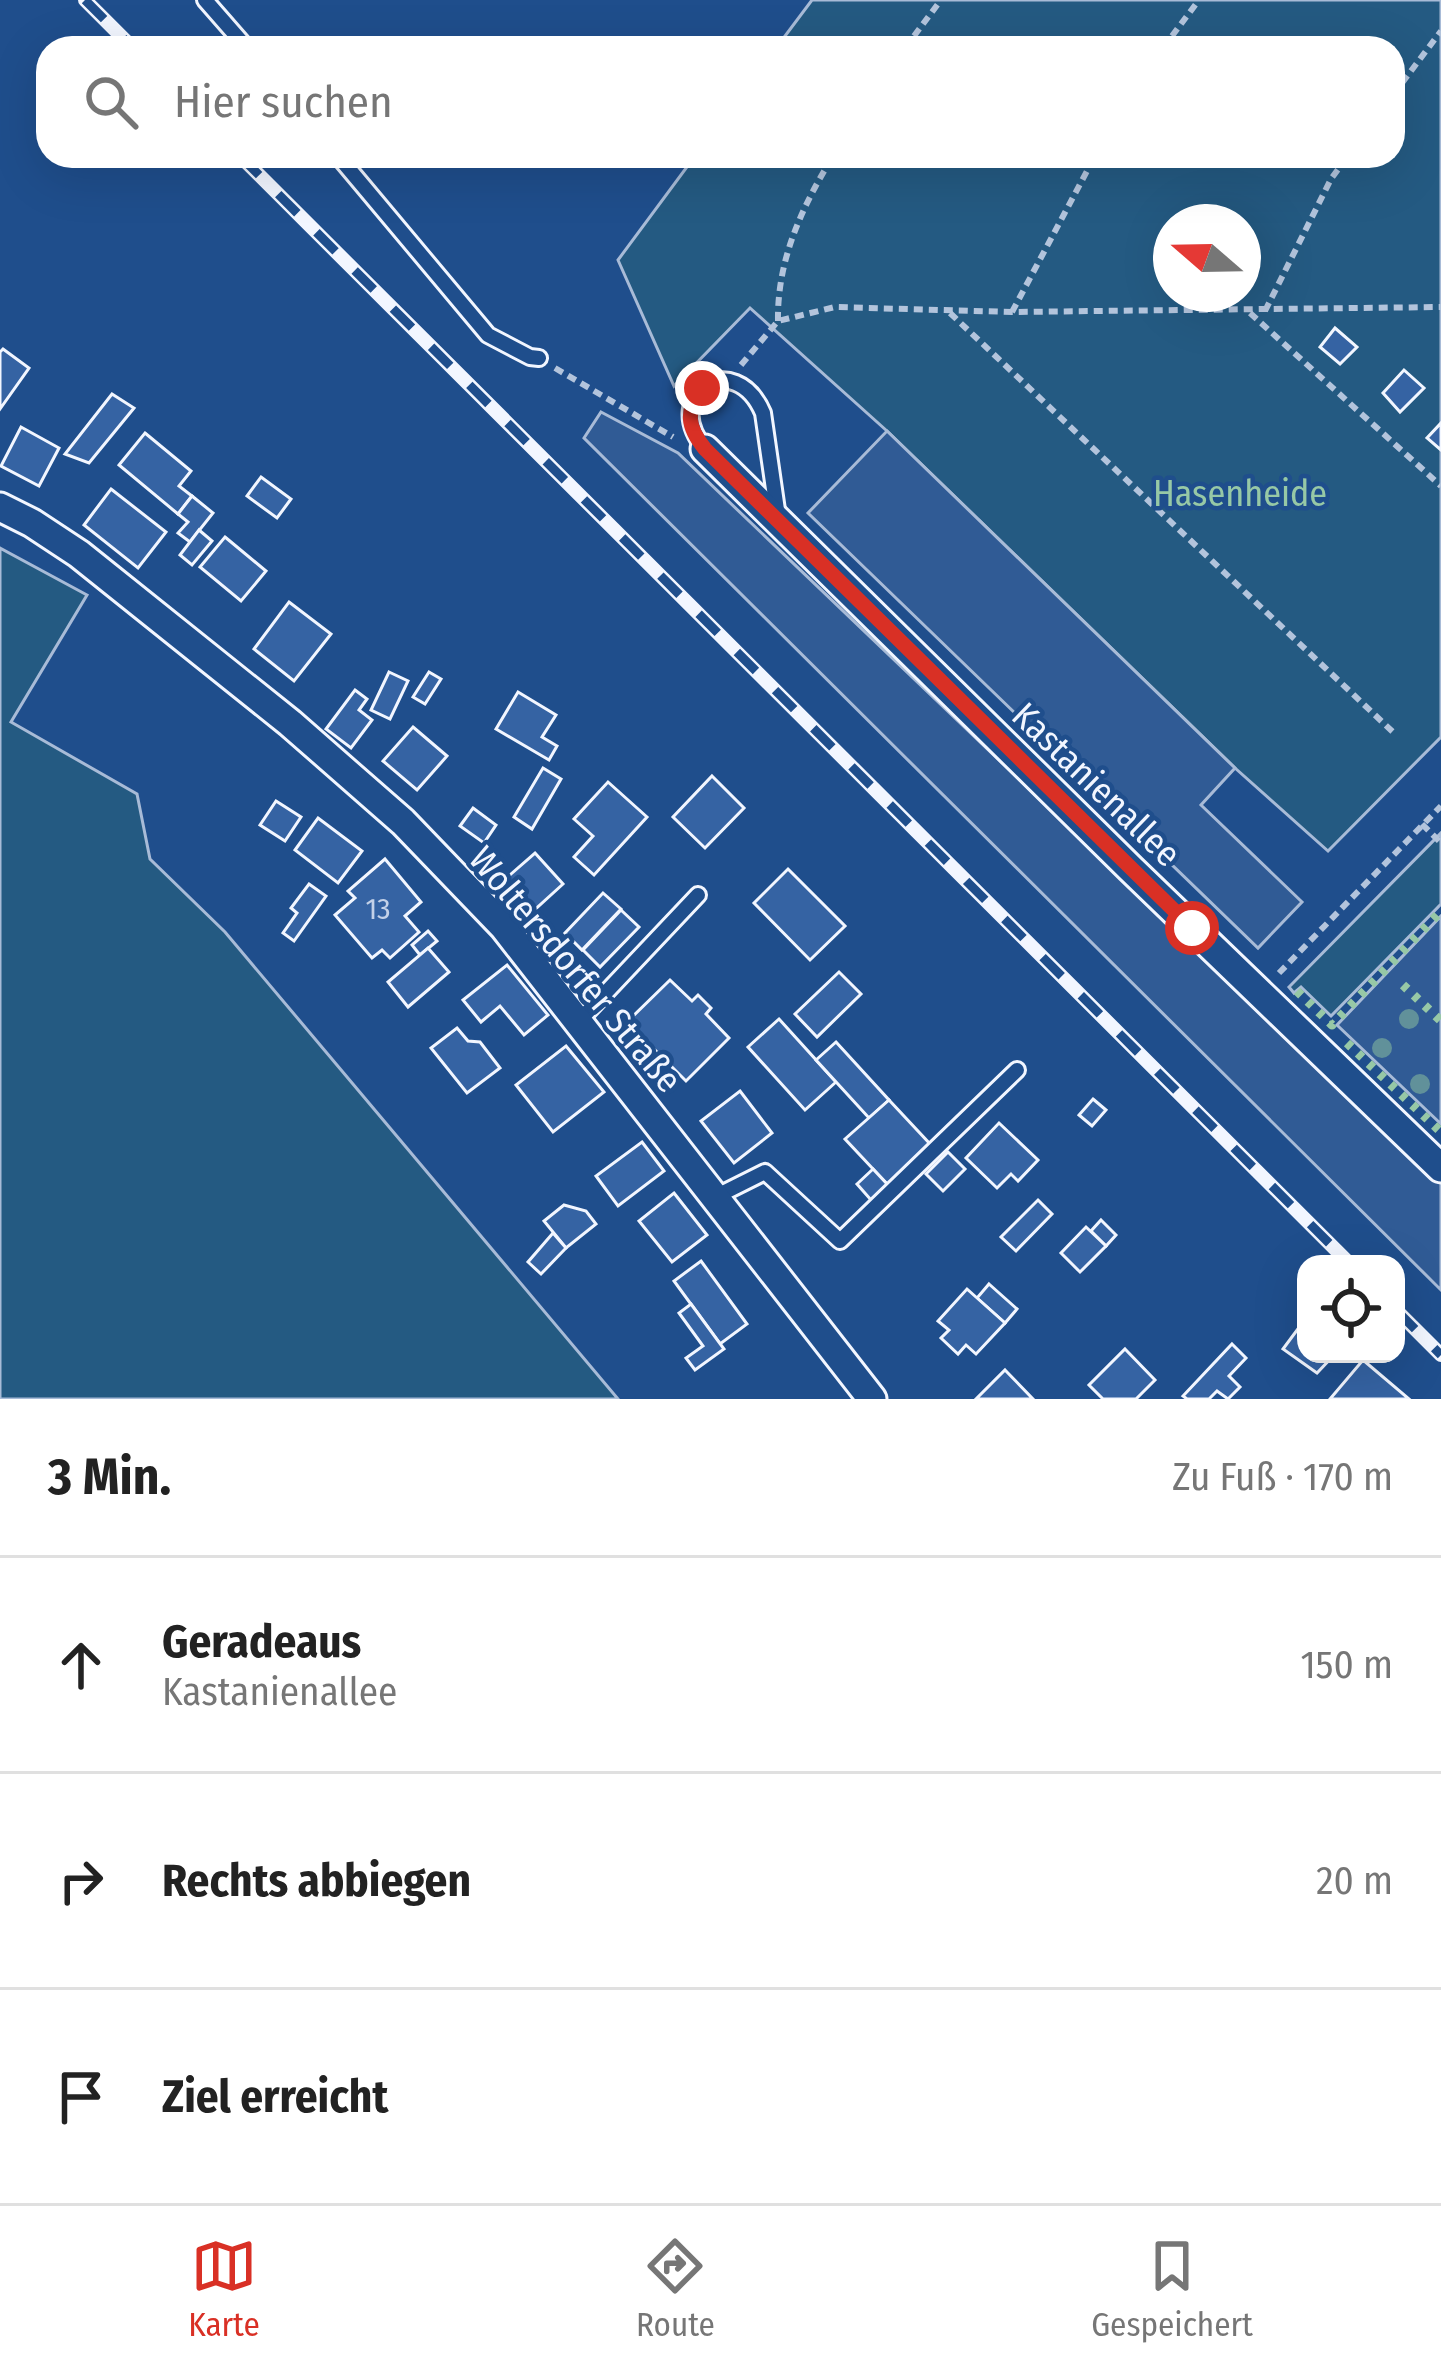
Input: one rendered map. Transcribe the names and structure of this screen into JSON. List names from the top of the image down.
{
  "streets": {
    "street": ["Kastanienallee", "Woltersdorfer Straße"]
  },
  "parks": ["Hasenheide"],
  "house_numbers": ["13"],
  "north": "left",
  "page": {
    "search": "Hier suchen",
    "heading": ["3 Min.", "Zu Fuß · 170 m"],
    "list": [
      ["Geradeaus", "Kastanienallee", "150 m"],
      ["Rechts abbiegen", "20 m"],
      "Ziel erreicht"
    ],
    "nav": ["Karte", "Route", "Gespeichert"]
  }
}
